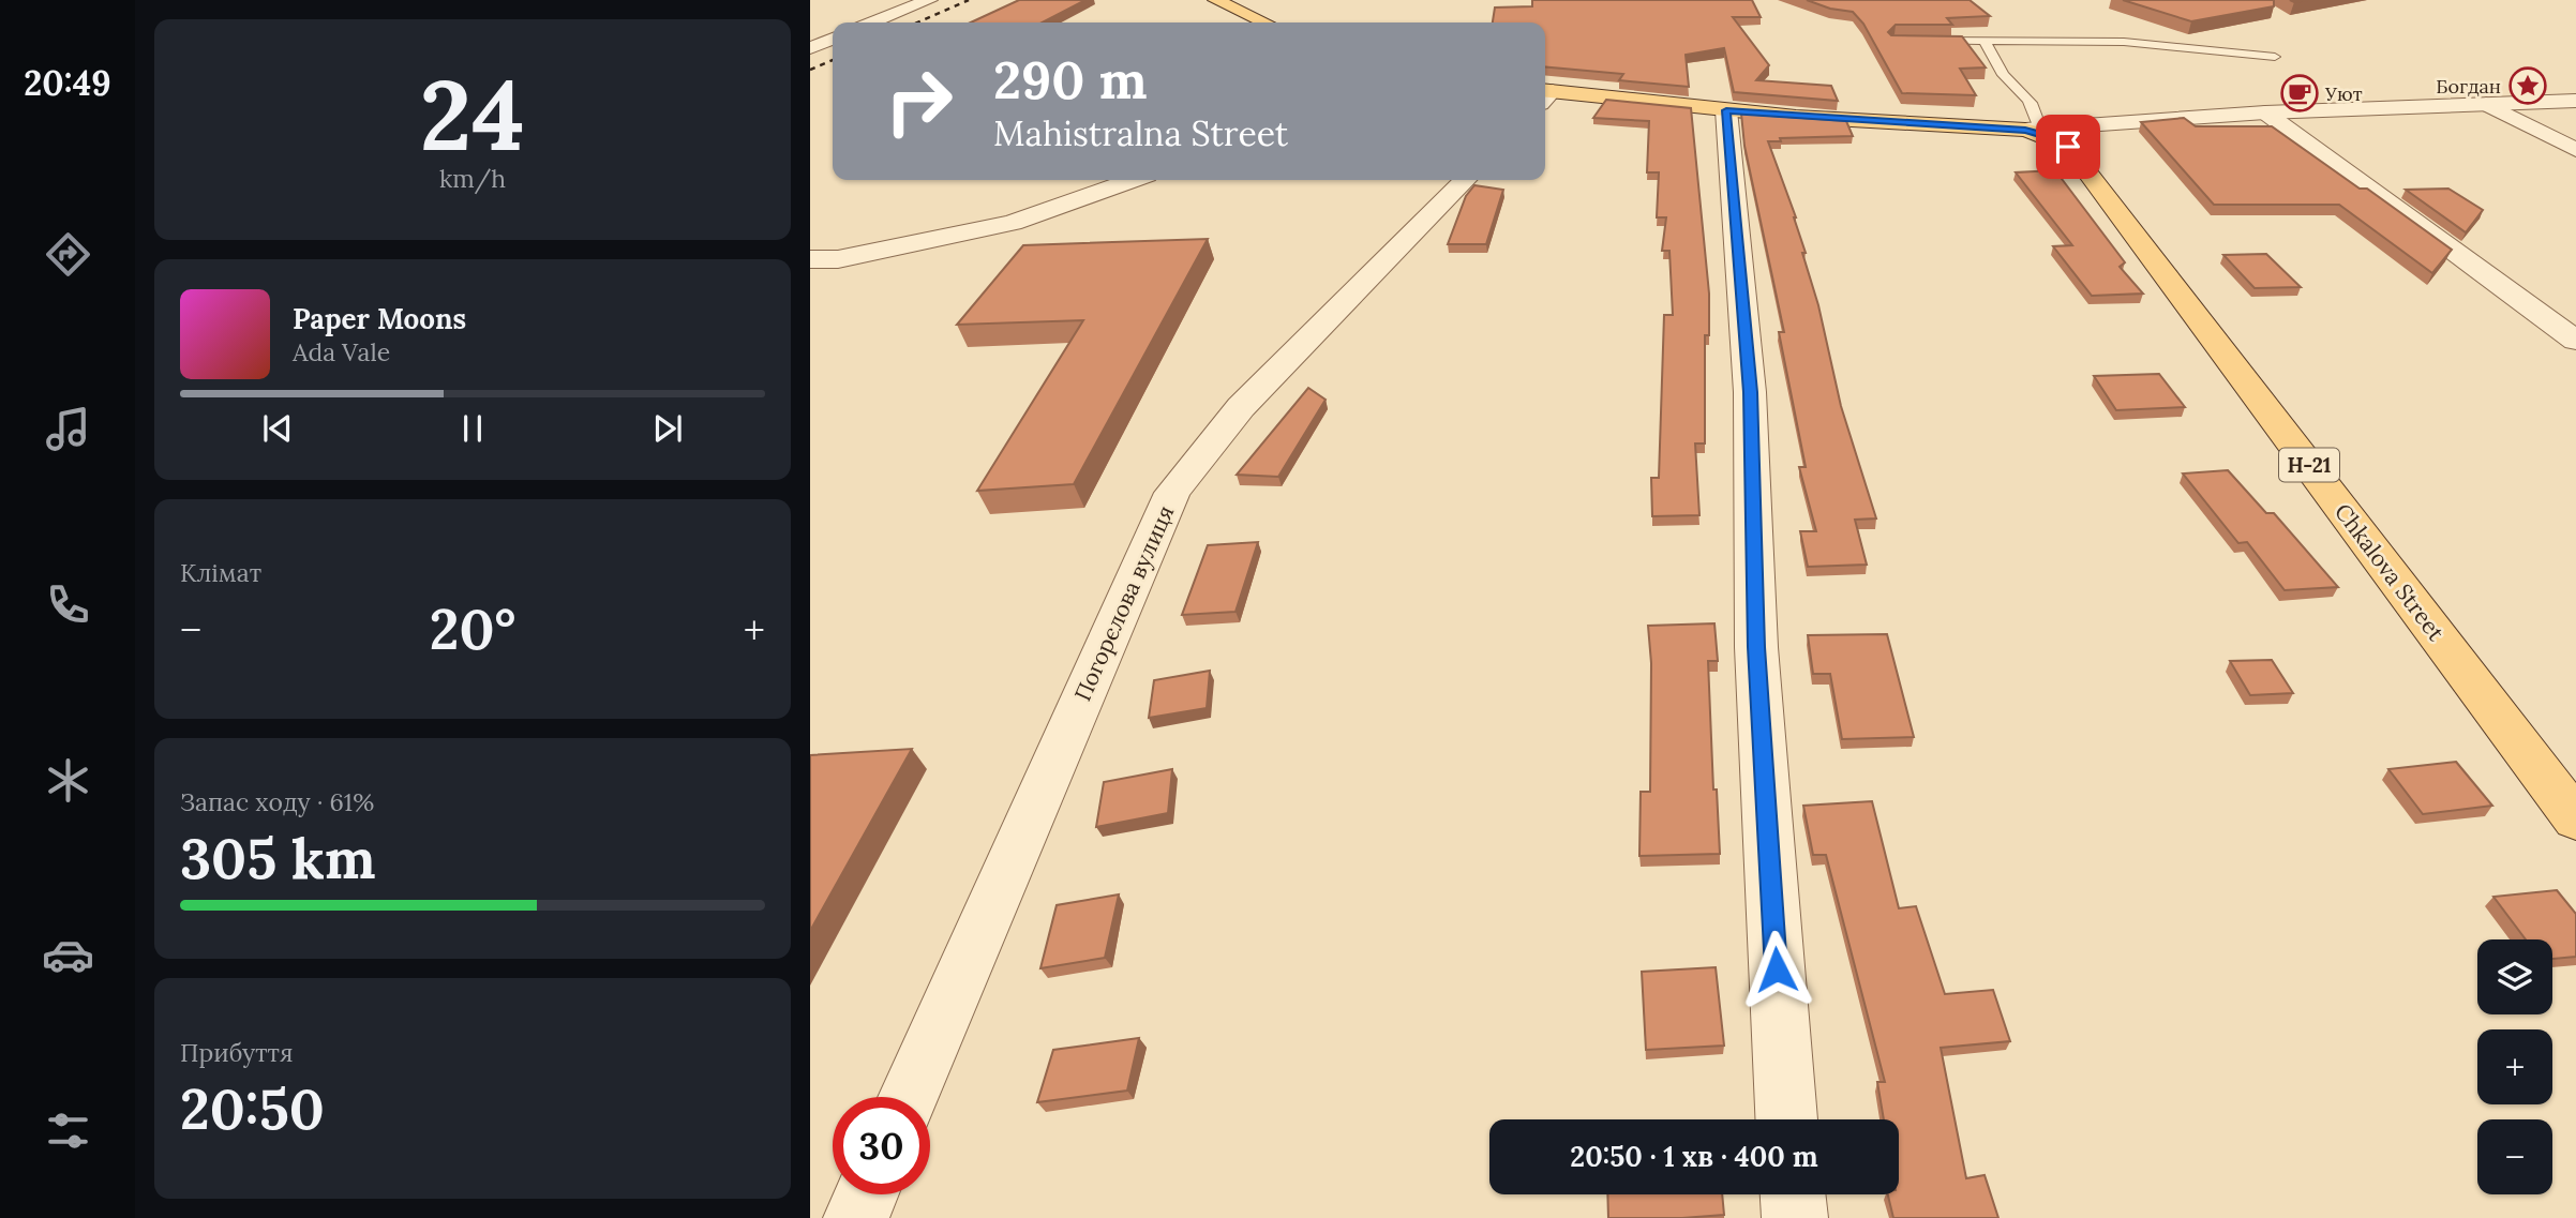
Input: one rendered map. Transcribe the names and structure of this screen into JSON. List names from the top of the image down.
{
  "streets": {
    "main road": ["Н-21", "Chkalova Street"],
    "street": ["Погорєлова вулиця"]
  },
  "crossings": [
    ["Н-21", "Chkalova Street"]
  ],
  "places": {
    "place": ["Богдан"],
    "cafe": ["Уют"]
  },
  "page": {
    "tabs": "20:49",
    "tile": [
      ["24", "km/h"],
      "Клімат",
      ["Запас ходу · 61%", "305 km"],
      ["Прибуття", "20:50"]
    ],
    "turn": ["290 m", "Mahistralna Street"],
    "song": ["Paper Moons", "Ada Vale"],
    "heat": ["−", "20°", "+"],
    "map_buttons": ["+", "−"],
    "limit": "30",
    "trip": "20:50 · 1 хв · 400 m"
  }
}
